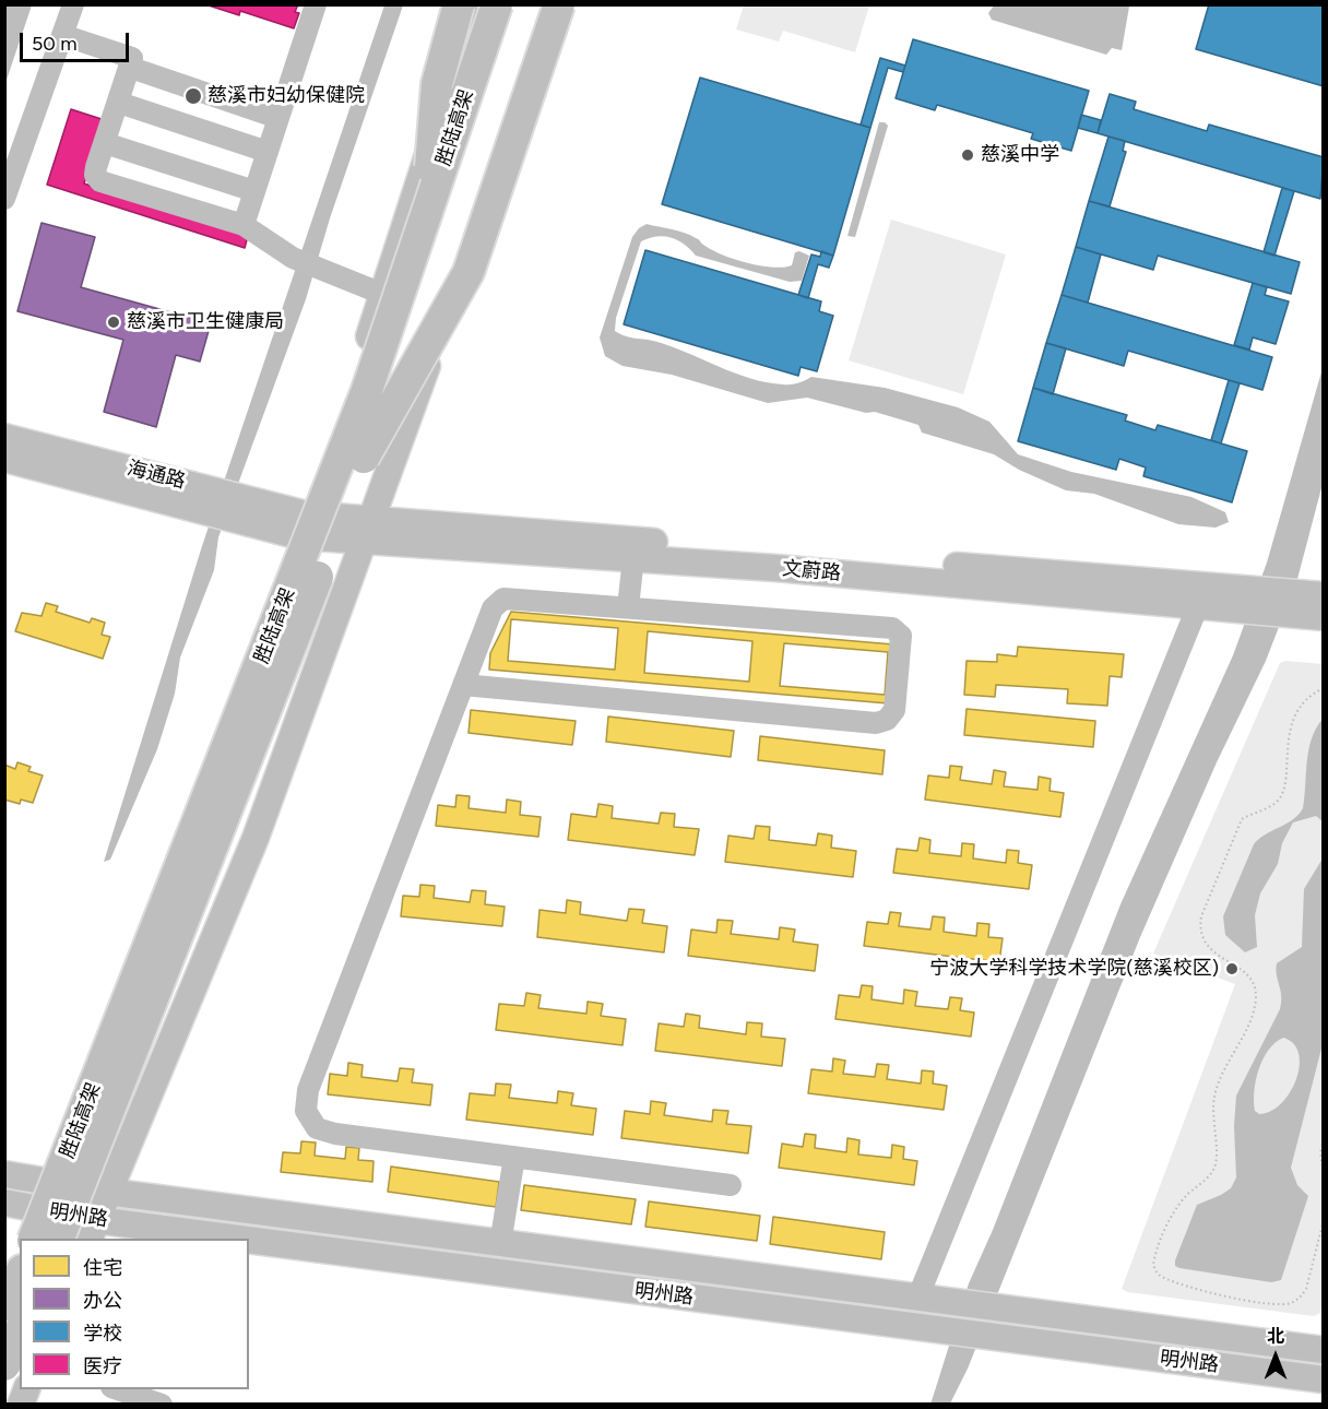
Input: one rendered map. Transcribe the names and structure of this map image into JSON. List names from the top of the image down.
{
  "streets": {
    "highway": ["胜陆高架"],
    "main road": ["海通路", "文蔚路", "明州路"]
  },
  "crossings": [
    ["海通路", "文蔚路"]
  ],
  "places": [
    "慈溪市妇幼保健院",
    "慈溪中学",
    "慈溪市卫生健康局",
    "宁波大学科学技术学院(慈溪校区)"
  ],
  "legend": [
    "住宅",
    "办公",
    "学校",
    "医疗"
  ],
  "scale_bar": "50 m",
  "north": "top"
}
